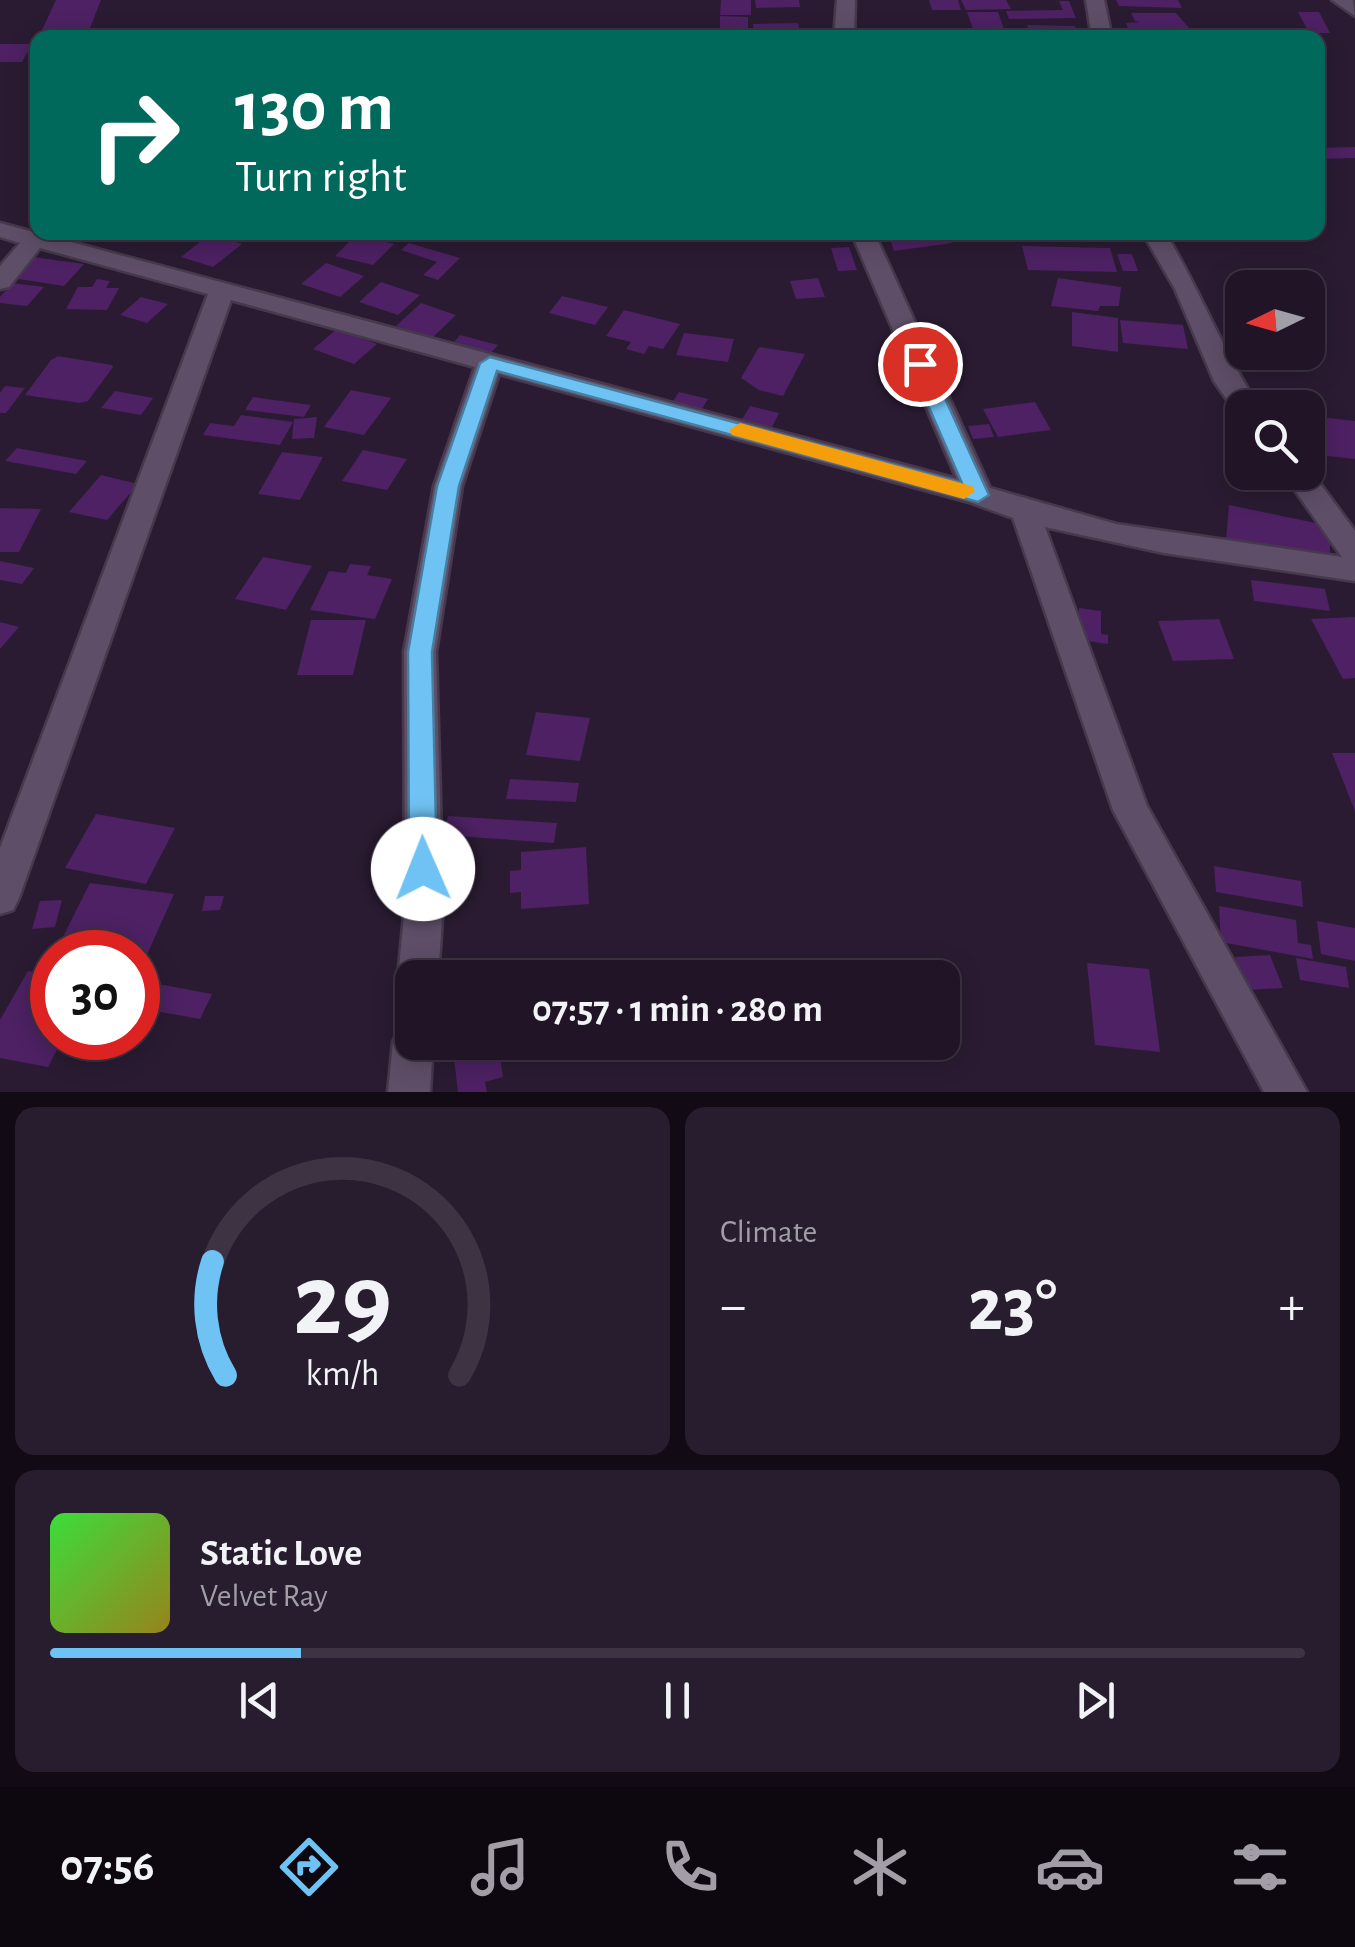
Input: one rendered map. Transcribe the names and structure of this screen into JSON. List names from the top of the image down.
{
  "north": "left",
  "page": {
    "turn": ["130 m", "Turn right"],
    "limit": "30",
    "trip": "07:57 · 1 min · 280 m",
    "tile": "Climate",
    "heat": ["−", "23°", "+"],
    "song": ["Static Love", "Velvet Ray"],
    "tabs": "07:56",
    "gauge": ["29", "km/h"]
  }
}
